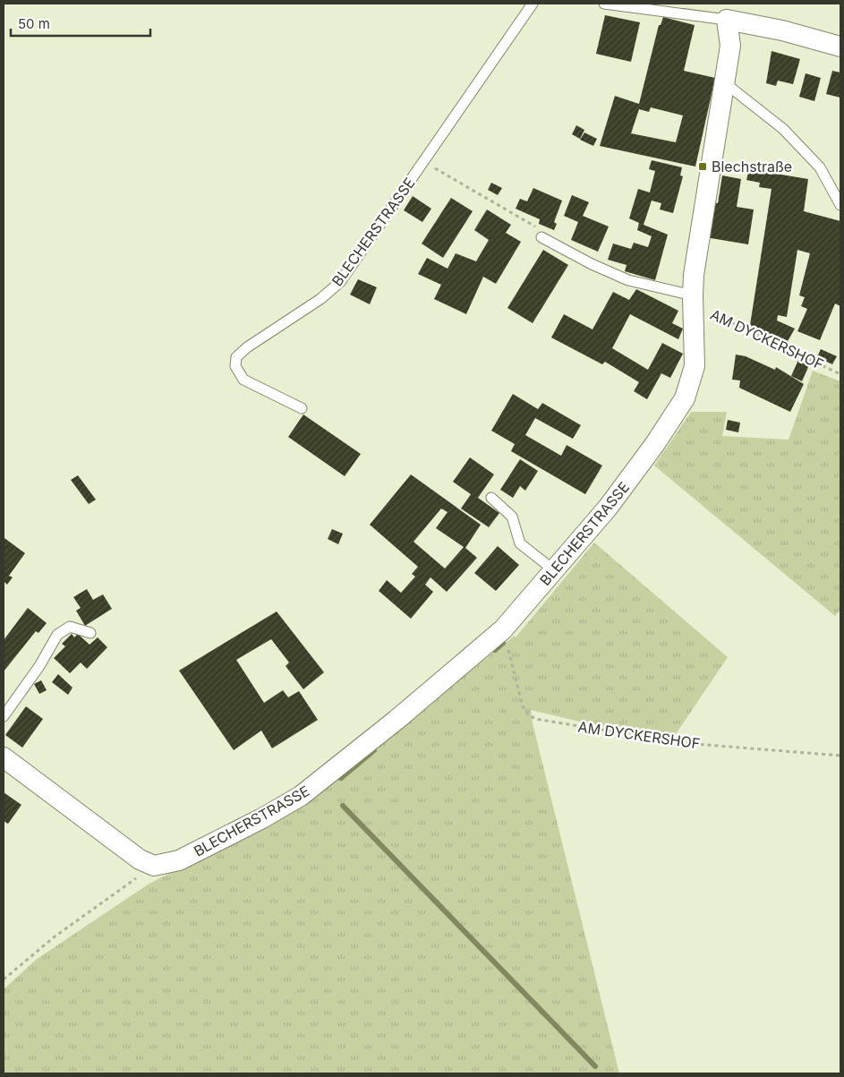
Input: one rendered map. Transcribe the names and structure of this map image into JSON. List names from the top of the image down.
{
  "streets": {
    "street": ["BLECHERSTRASSE"],
    "path": ["AM DYCKERSHOF"]
  },
  "crossings": [
    ["BLECHERSTRASSE", "AM DYCKERSHOF"]
  ],
  "places": {
    "transit": ["Blechstraße"]
  },
  "scale_bar": "50 m"
}
